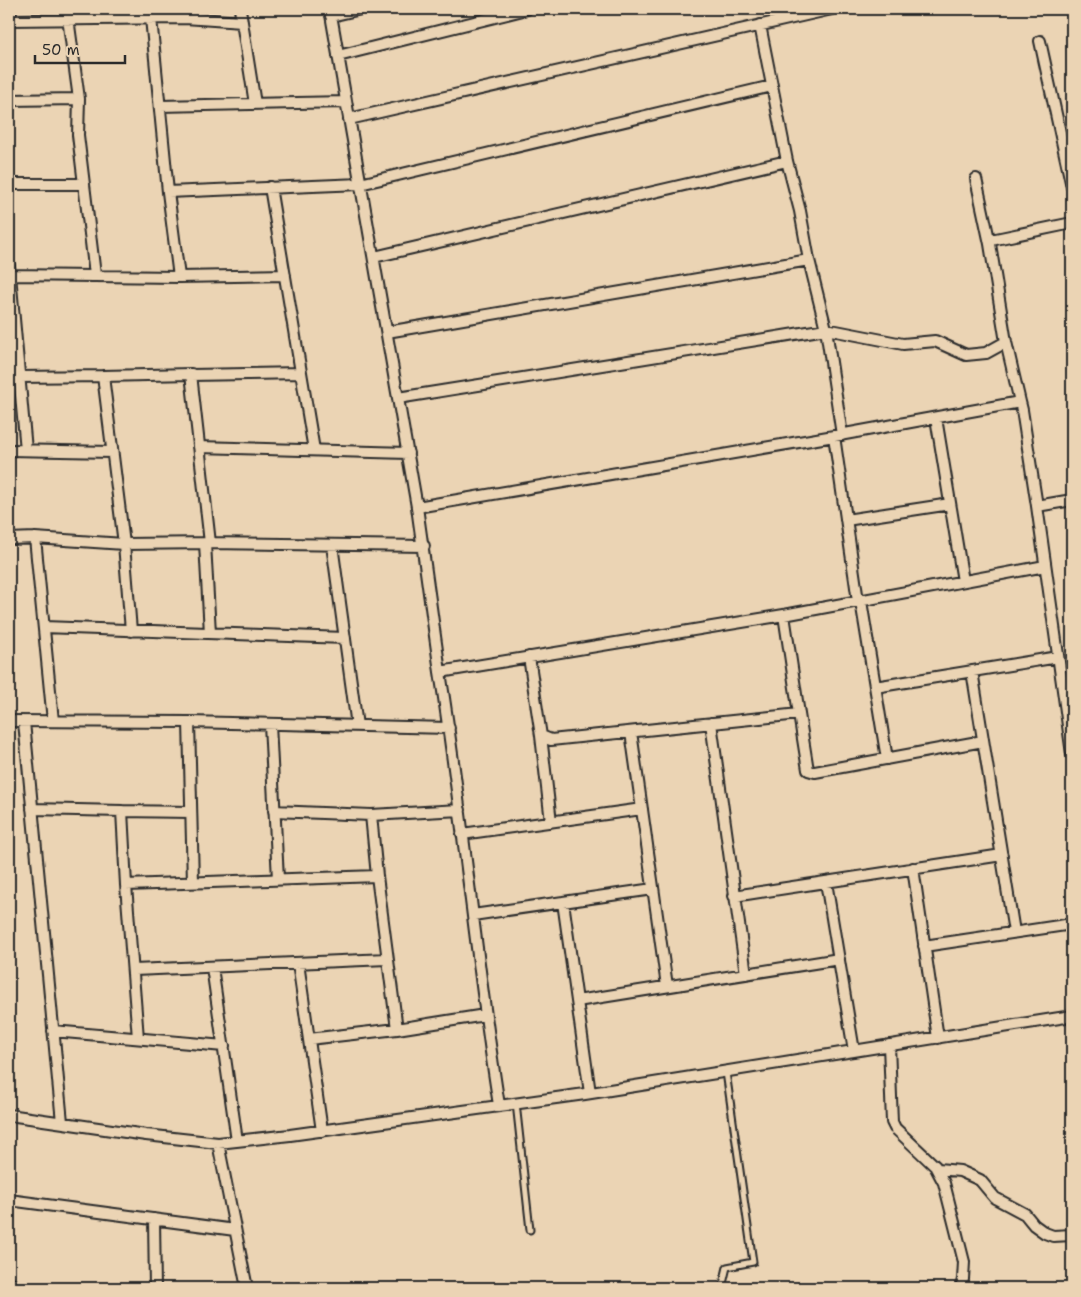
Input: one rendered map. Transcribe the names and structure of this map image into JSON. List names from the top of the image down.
{
  "scale_bar": "50 m"
}
